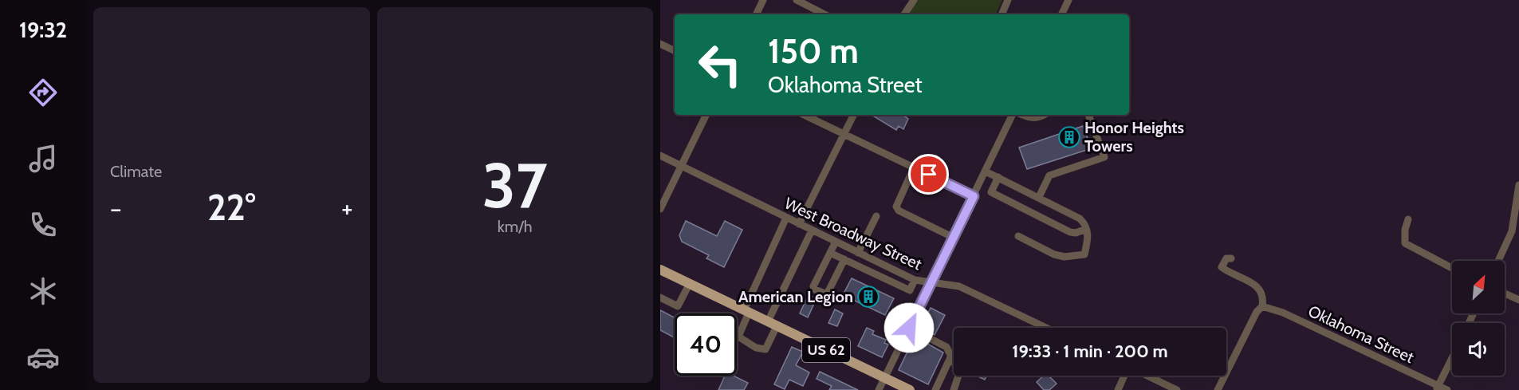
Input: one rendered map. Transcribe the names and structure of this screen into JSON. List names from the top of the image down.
{
  "streets": {
    "main road": ["US 62"],
    "street": ["West Broadway Street", "Oklahoma Street"]
  },
  "places": {
    "building": ["Honor Heights Towers", "American Legion"]
  },
  "north": "top right",
  "page": {
    "tabs": "19:32",
    "tile": [
      "Climate",
      ["37", "km/h"]
    ],
    "turn": ["150 m", "Oklahoma Street"],
    "heat": ["−", "22°", "+"],
    "limit": "40",
    "trip": "19:33 · 1 min · 200 m"
  }
}
